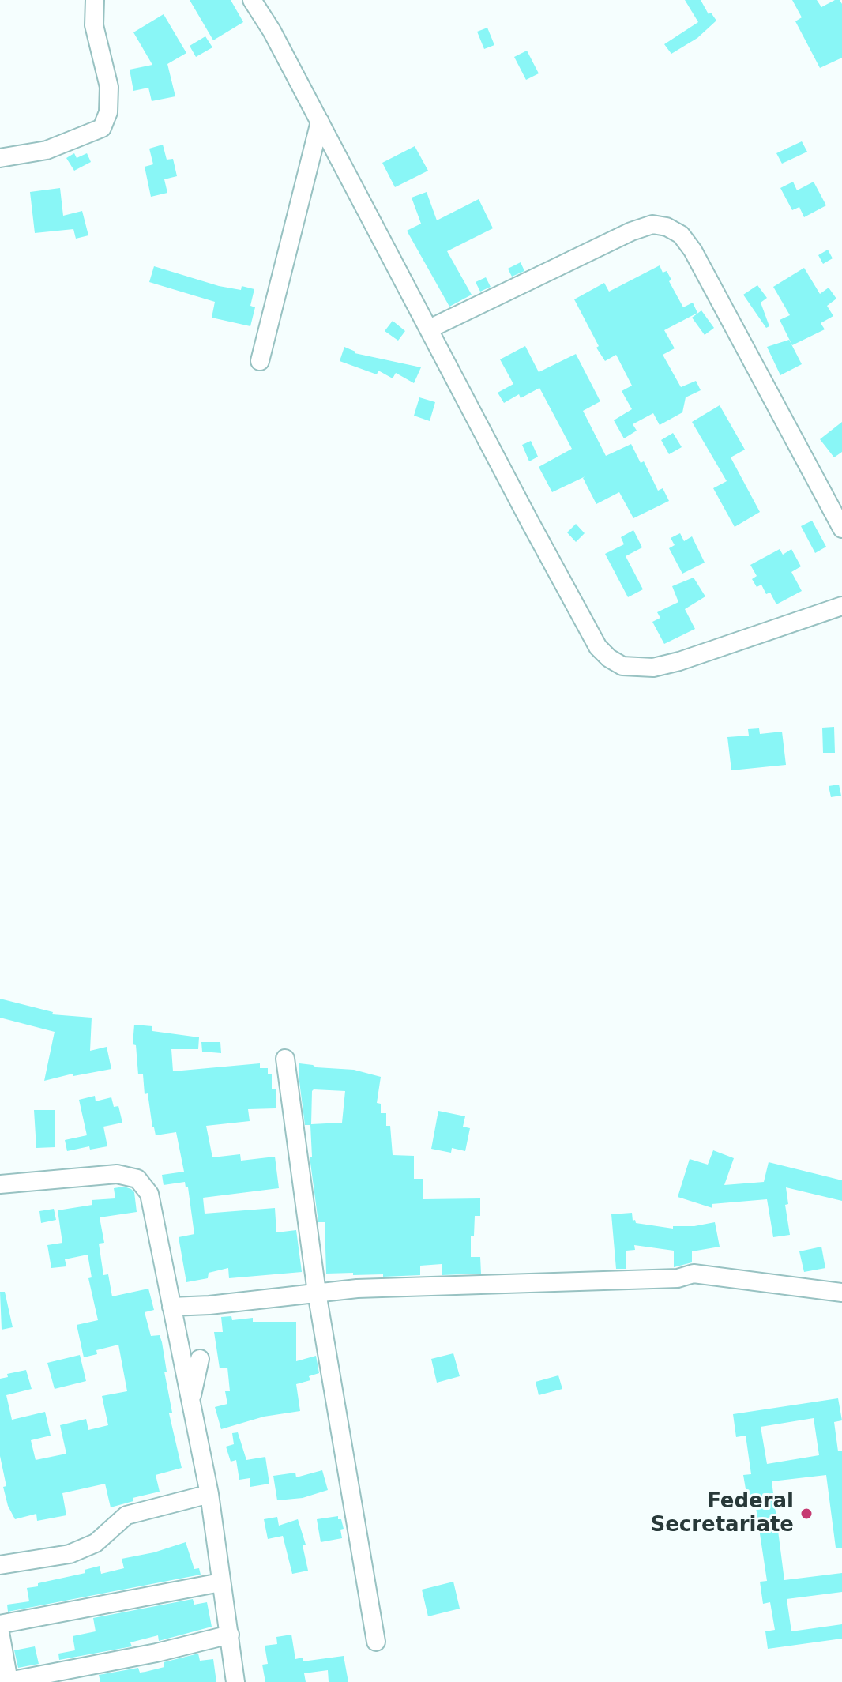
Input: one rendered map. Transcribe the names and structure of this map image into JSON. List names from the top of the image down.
{
  "places": ["Federal Secretariate"]
}
